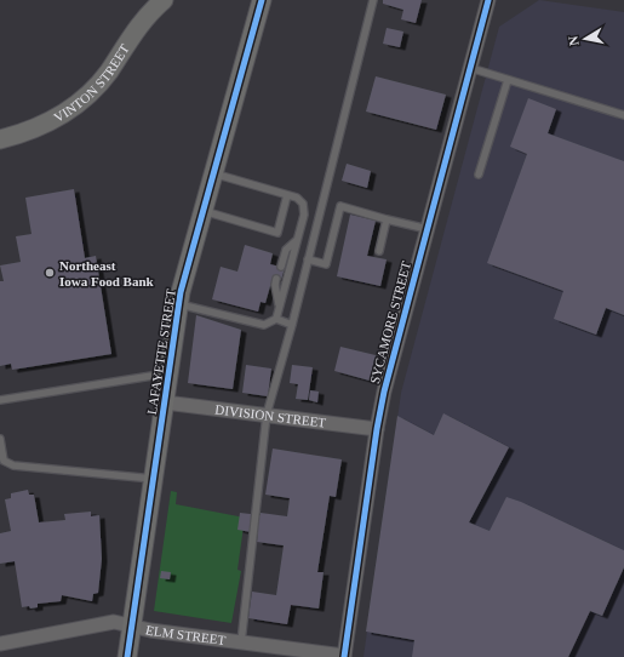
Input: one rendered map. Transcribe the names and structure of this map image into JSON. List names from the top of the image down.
{
  "streets": {
    "street": [
      "VINTON STREET",
      "SYCAMORE STREET",
      "LAFAYETTE STREET",
      "DIVISION STREET",
      "ELM STREET"
    ]
  },
  "crossings": [
    ["SYCAMORE STREET", "DIVISION STREET"],
    ["SYCAMORE STREET", "ELM STREET"],
    ["LAFAYETTE STREET", "DIVISION STREET"],
    ["LAFAYETTE STREET", "ELM STREET"]
  ],
  "places": ["Northeast Iowa Food Bank"],
  "north": "left"
}
